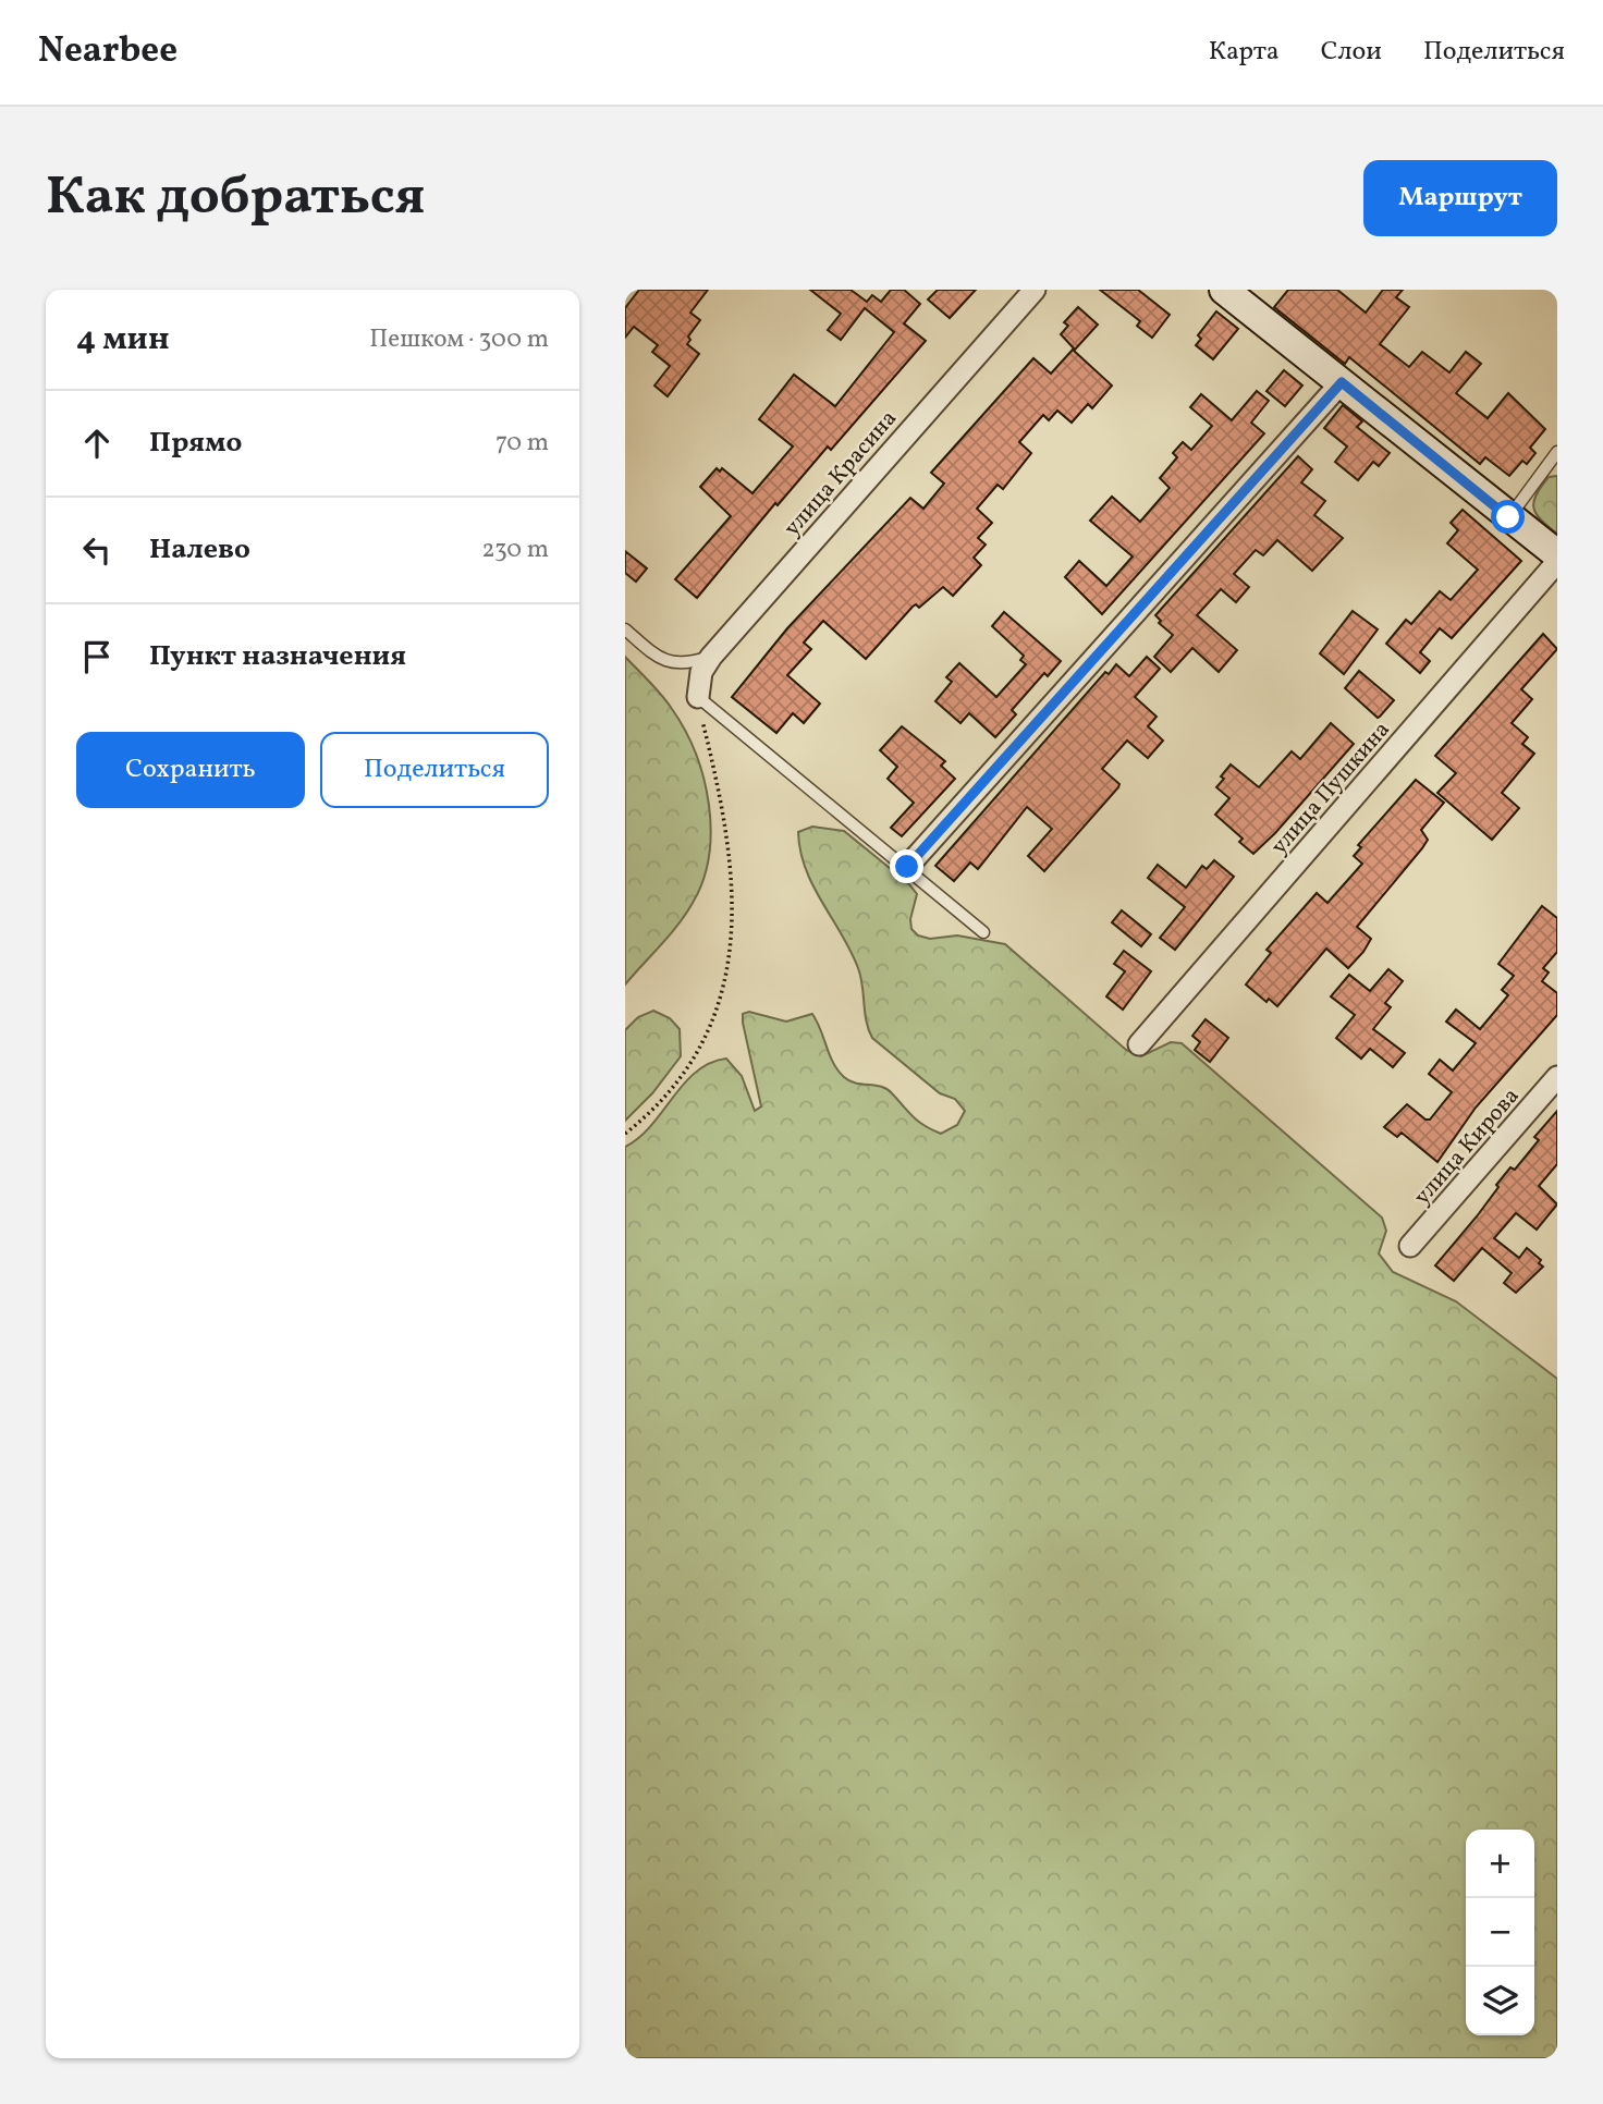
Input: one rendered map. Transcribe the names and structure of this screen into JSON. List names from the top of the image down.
{
  "streets": {
    "street": ["улица Красина", "улица Пушкина", "улица Кирова"]
  },
  "page": {
    "header": "Nearbee",
    "nav": ["Карта", "Слои", "Поделиться"],
    "buttons": [
      "Маршрут",
      ["Сохранить", "Поделиться"]
    ],
    "title": "Как добраться",
    "heading": ["4 мин", "Пешком · 300 m"],
    "list": [
      ["Прямо", "70 m"],
      ["Налево", "230 m"],
      "Пункт назначения"
    ],
    "map_buttons": ["+", "−"]
  }
}
